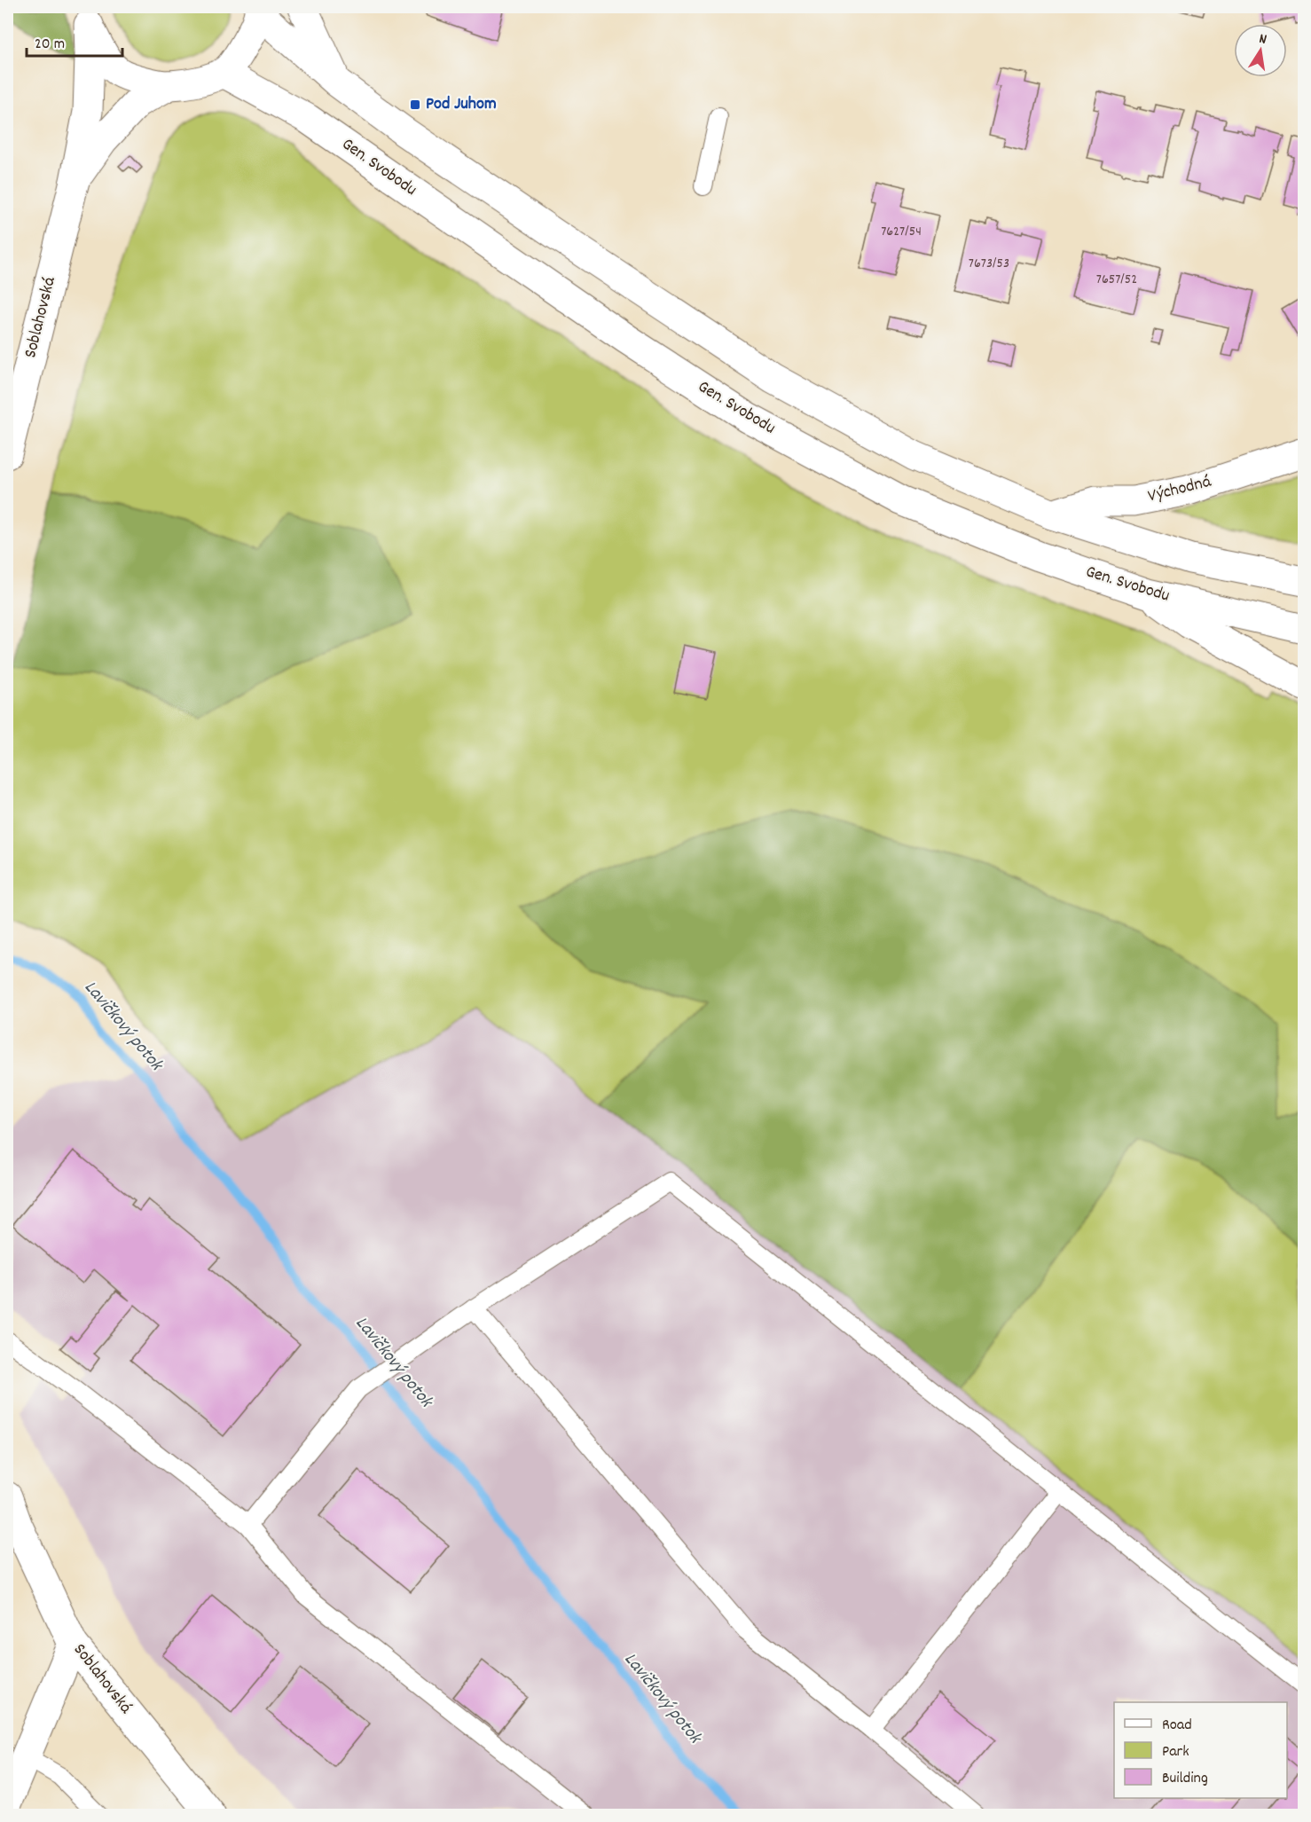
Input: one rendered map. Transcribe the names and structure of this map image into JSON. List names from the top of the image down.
{
  "streets": {
    "street": ["Gen. Svobodu", "Soblahovská", "Východná"]
  },
  "water": ["Lavičkový potok"],
  "places": {
    "transit": ["Pod Juhom"]
  },
  "house_numbers": ["7627/54", "7673/53", "7657/52"],
  "legend": ["Road", "Park", "Building"],
  "scale_bar": "20 m",
  "north": "top"
}
